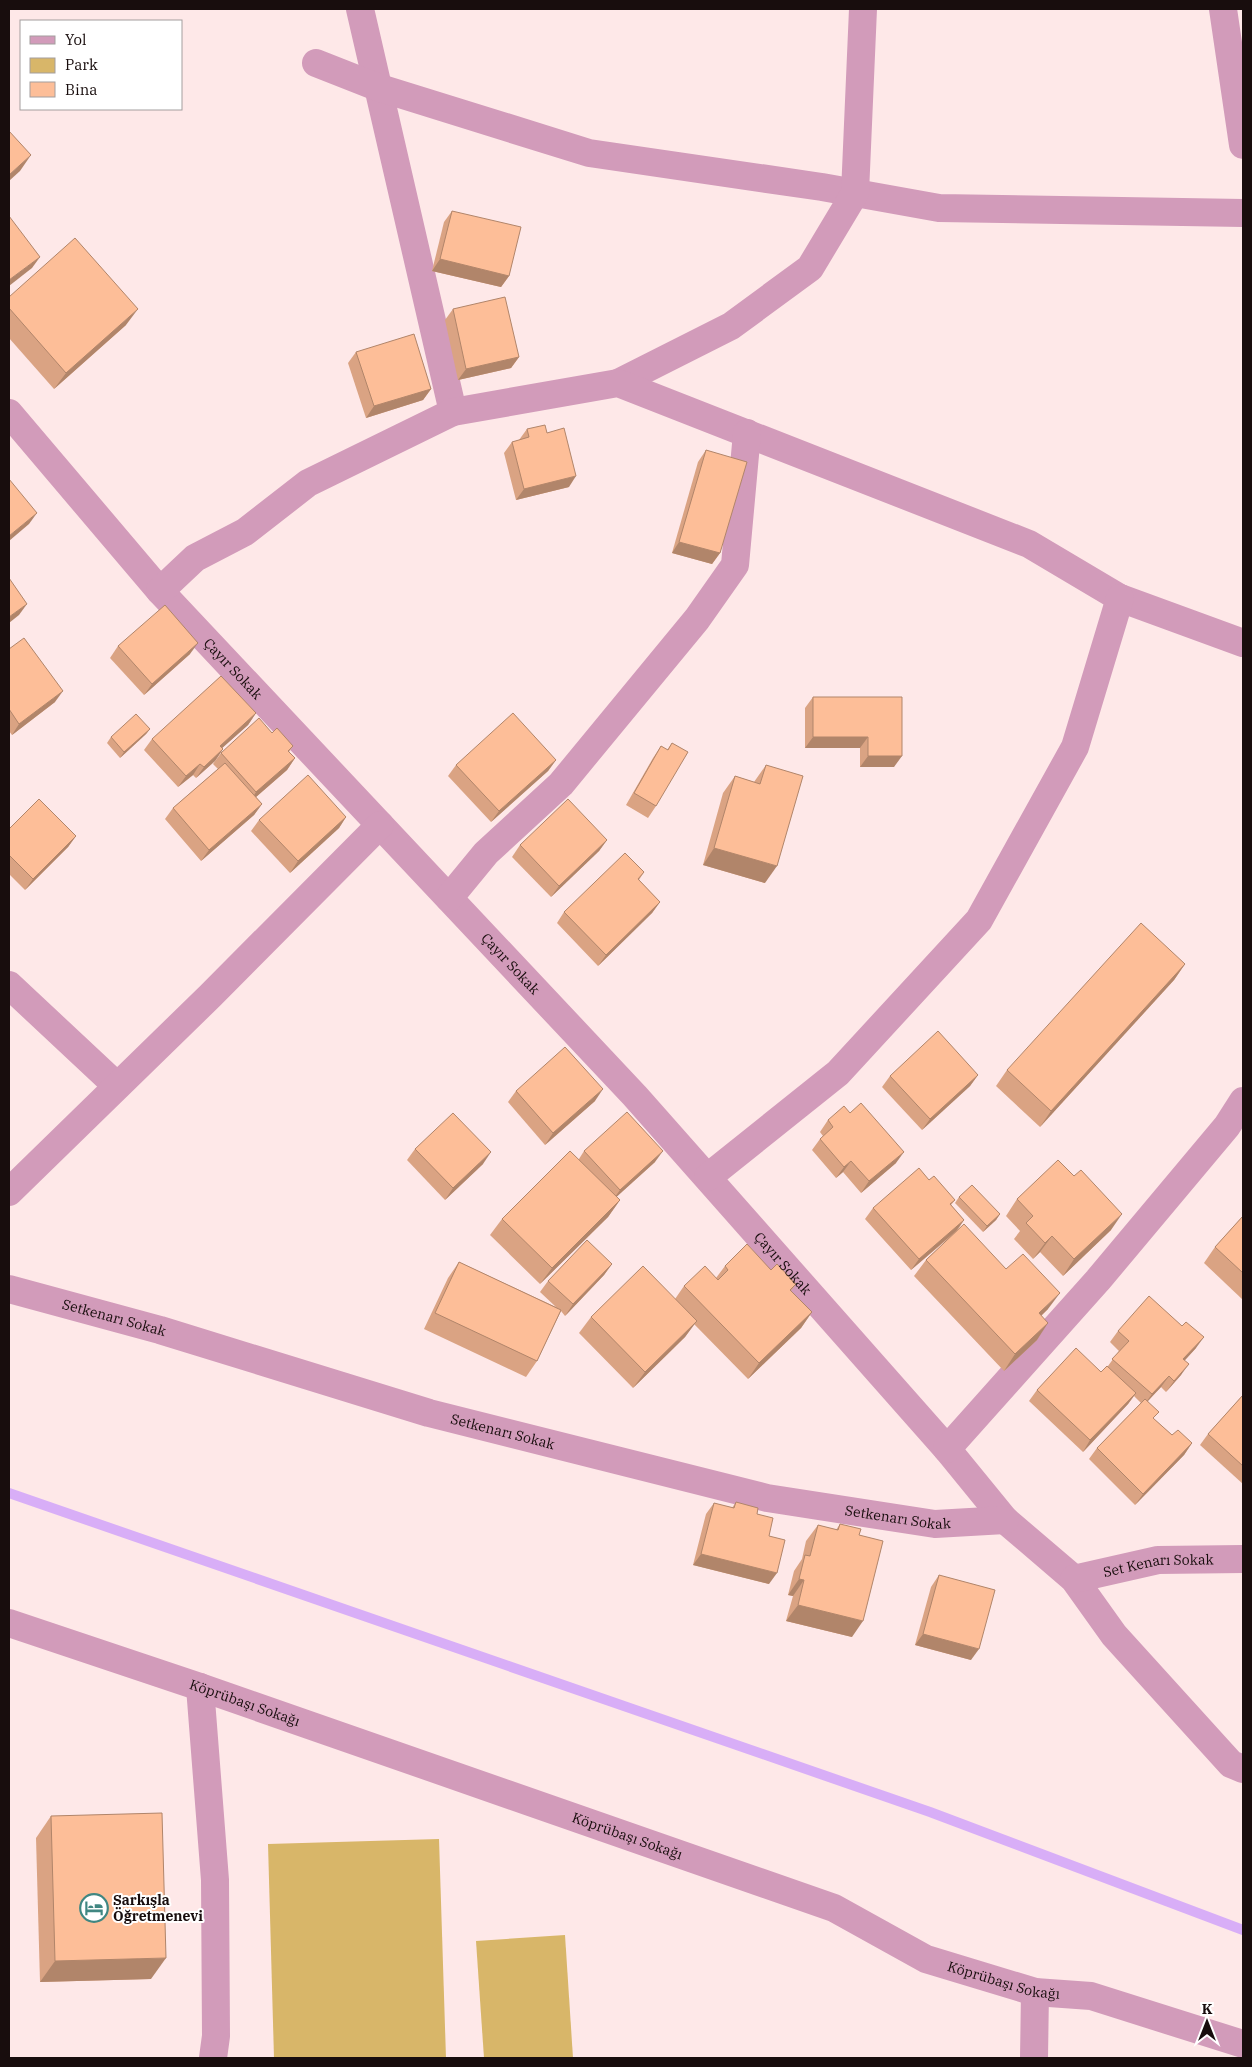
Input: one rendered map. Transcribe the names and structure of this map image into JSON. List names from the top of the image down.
{
  "streets": {
    "street": [
      "Çayır Sokak",
      "Setkenarı Sokak",
      "Set Kenarı Sokak",
      "Köprübaşı Sokağı"
    ]
  },
  "crossings": [
    ["Çayır Sokak", "Setkenarı Sokak"],
    ["Çayır Sokak", "Set Kenarı Sokak"]
  ],
  "places": {
    "hotel": ["Şarkışla Öğretmenevi"]
  },
  "legend": ["Yol", "Park", "Bina"],
  "north": "top"
}
